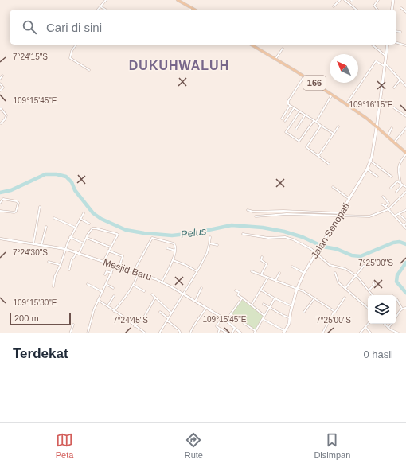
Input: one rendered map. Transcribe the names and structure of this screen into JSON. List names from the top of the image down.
{
  "streets": {
    "main road": ["166", "Jalan Senopati"],
    "street": ["Mesjid Baru"]
  },
  "crossings": [
    ["166", "Jalan Senopati"]
  ],
  "districts": ["DUKUHWALUH"],
  "water": ["Pelus"],
  "scale_bar": "200 m",
  "north": "top left",
  "page": {
    "search": "Cari di sini",
    "scale": "200 m",
    "heading": ["Terdekat", "0 hasil"],
    "nav": ["Peta", "Rute", "Disimpan"]
  },
  "coordinates": [
    "7°24'15\"S",
    "109°15'45\"E",
    "109°16'15\"E",
    "7°24'30\"S",
    "7°25'00\"S",
    "109°15'30\"E",
    "7°24'45\"S"
  ]
}
